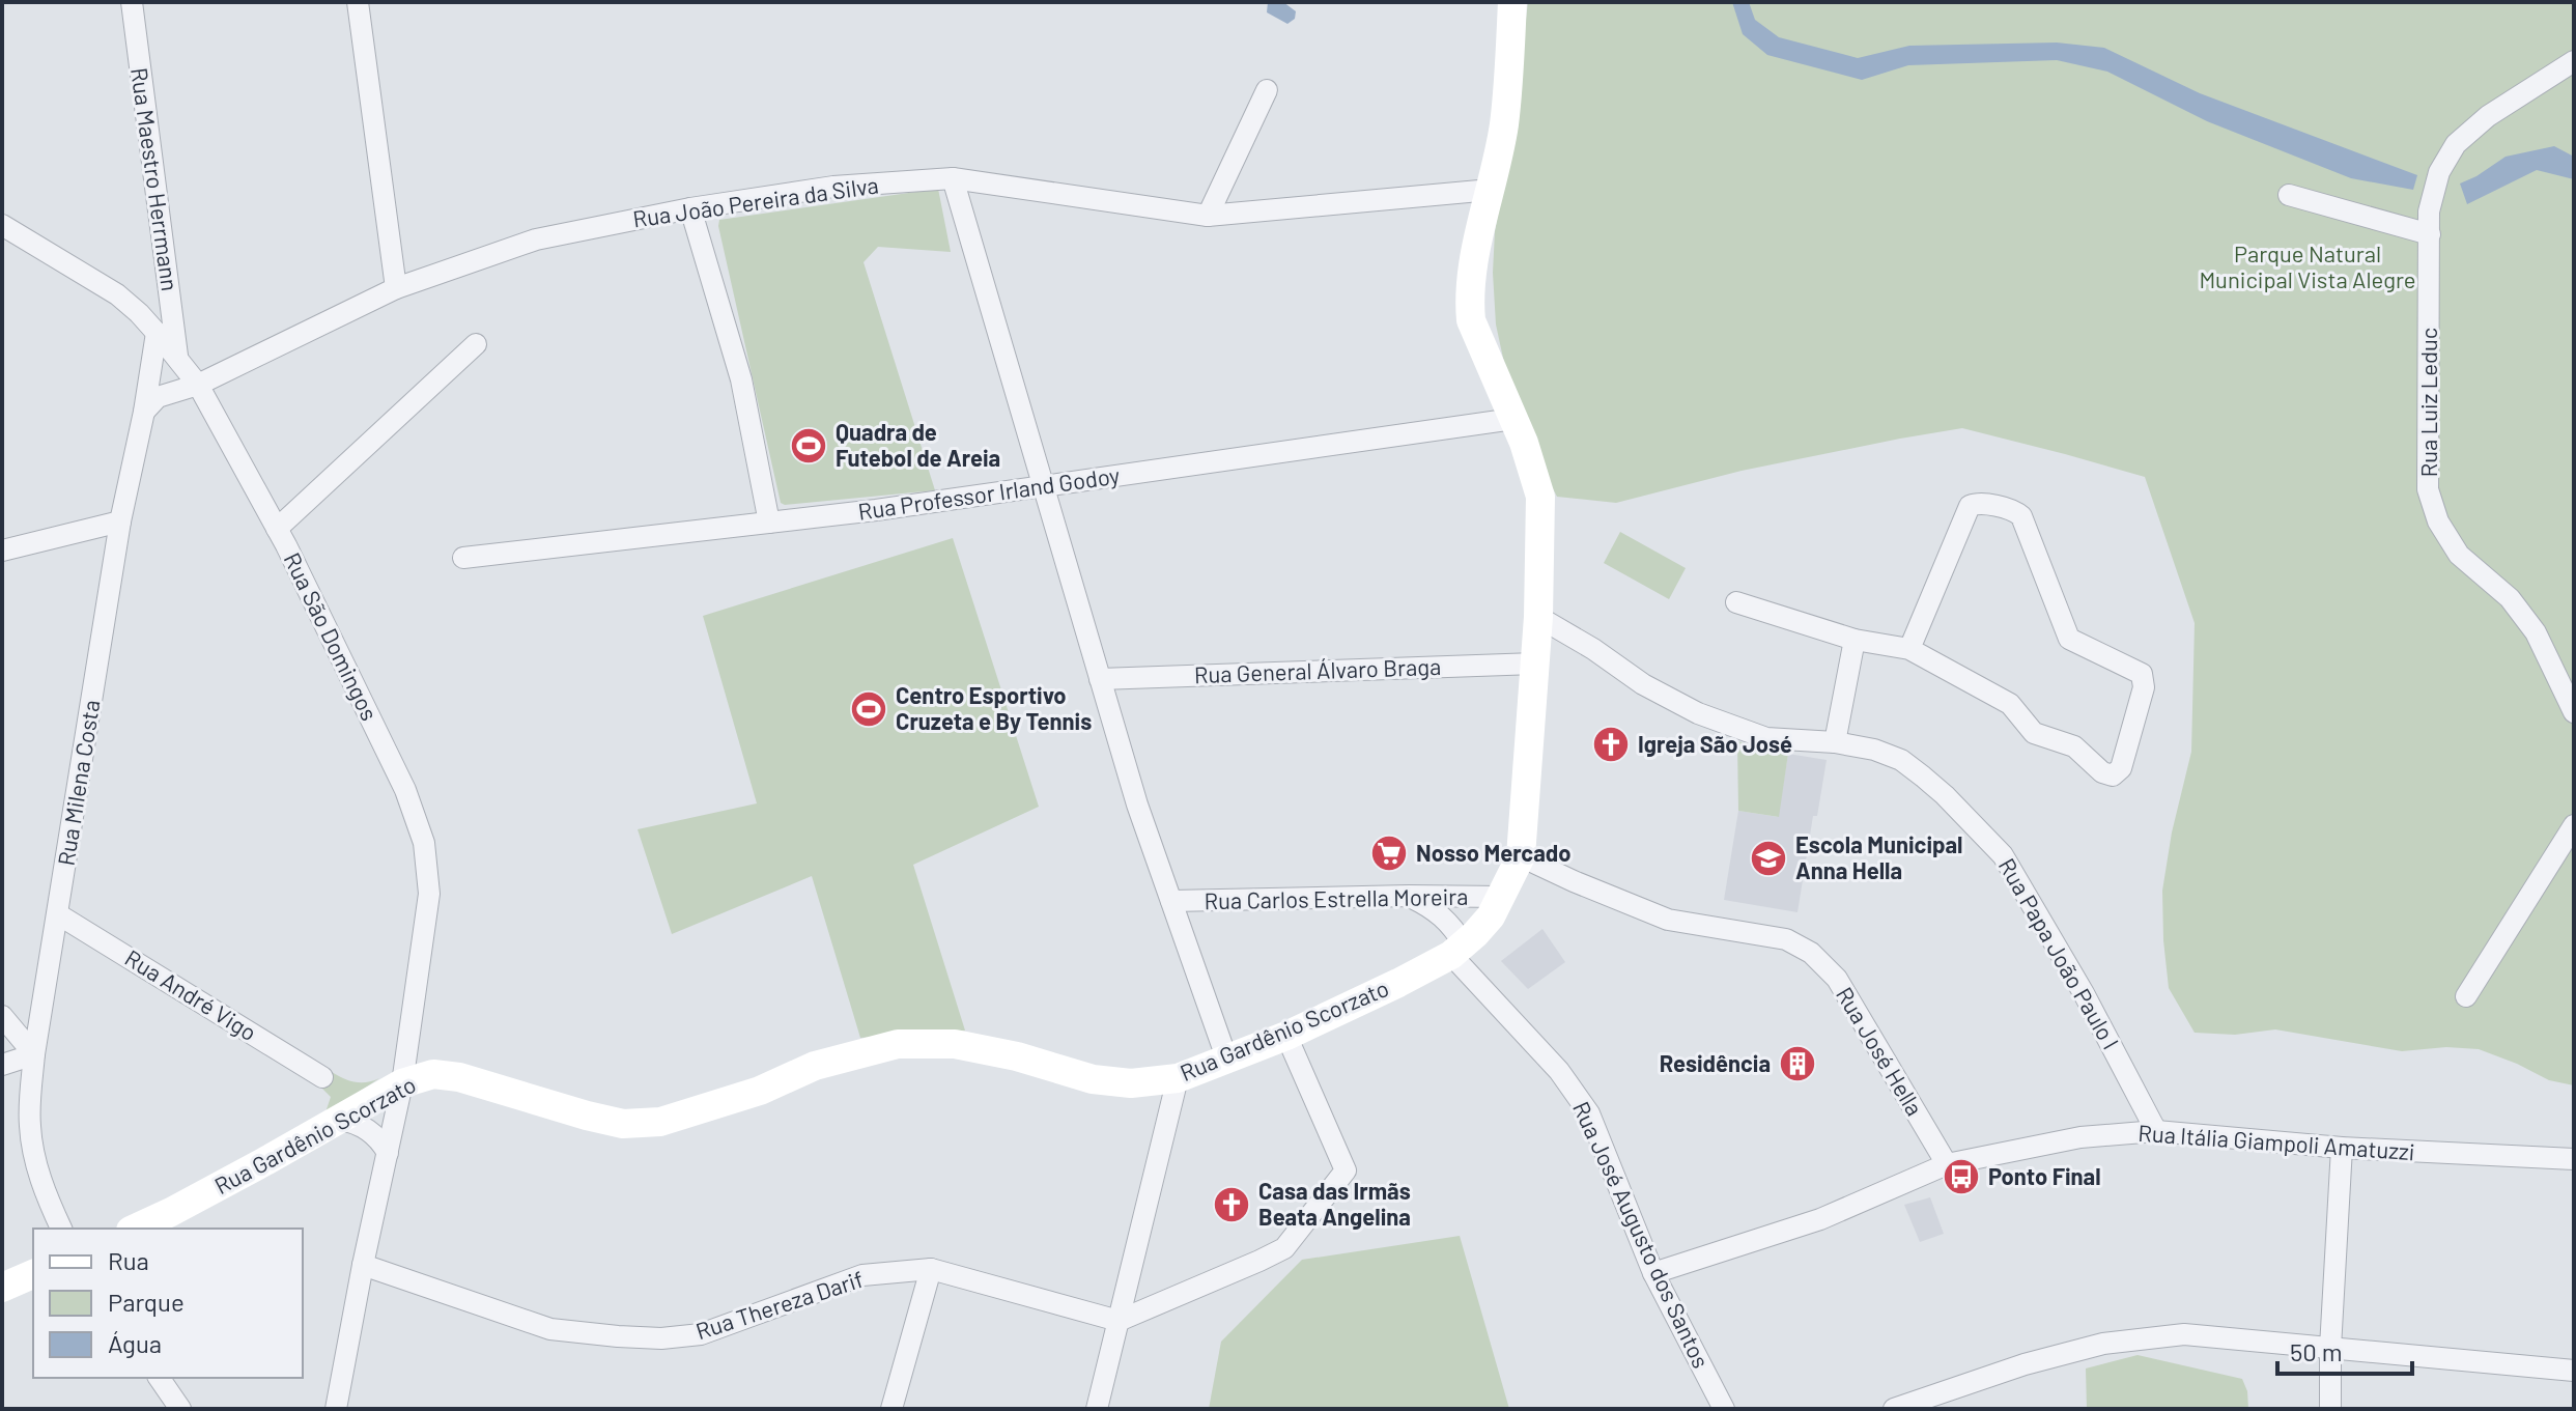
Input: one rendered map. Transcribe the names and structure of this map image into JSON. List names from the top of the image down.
{
  "streets": {
    "street": [
      "Rua Maestro Herrmann",
      "Rua João Pereira da Silva",
      "Rua Luiz Leduc",
      "Rua Professor Irland Godoy",
      "Rua São Domingos",
      "Rua General Álvaro Braga",
      "Rua Milena Costa",
      "Rua Carlos Estrella Moreira",
      "Rua Papa João Paulo I",
      "Rua André Vigo",
      "Rua Gardênio Scorzato",
      "Rua José Hella",
      "Rua Itália Giampoli Amatuzzi",
      "Rua José Augusto dos Santos",
      "Rua Thereza Darif"
    ]
  },
  "crossings": [
    ["Rua Maestro Herrmann", "Rua São Domingos"],
    ["Rua João Pereira da Silva", "Rua São Domingos"],
    ["Rua João Pereira da Silva", "Rua Milena Costa"],
    ["Rua João Pereira da Silva", "Rua Gardênio Scorzato"],
    ["Rua Professor Irland Godoy", "Rua Gardênio Scorzato"],
    ["Rua São Domingos", "Rua Milena Costa"],
    ["Rua São Domingos", "Rua Gardênio Scorzato"],
    ["Rua São Domingos", "Rua Thereza Darif"],
    ["Rua General Álvaro Braga", "Rua Gardênio Scorzato"],
    ["Rua Milena Costa", "Rua André Vigo"],
    ["Rua Carlos Estrella Moreira", "Rua Gardênio Scorzato"],
    ["Rua Carlos Estrella Moreira", "Rua José Augusto dos Santos"],
    ["Rua Papa João Paulo I", "Rua Gardênio Scorzato"],
    ["Rua Papa João Paulo I", "Rua Itália Giampoli Amatuzzi"],
    ["Rua Gardênio Scorzato", "Rua José Hella"],
    ["Rua Gardênio Scorzato", "Rua José Augusto dos Santos"],
    ["Rua José Hella", "Rua Itália Giampoli Amatuzzi"],
    ["Rua Itália Giampoli Amatuzzi", "Rua José Augusto dos Santos"]
  ],
  "parks": ["Parque Natural Municipal Vista Alegre"],
  "places": {
    "sports": ["Quadra de Futebol de Areia", "Centro Esportivo Cruzeta e By Tennis"],
    "church": ["Igreja São José", "Casa das Irmãs Beata Angelina"],
    "supermarket": ["Nosso Mercado"],
    "school or university": ["Escola Municipal Anna Hella"],
    "building": ["Residência"],
    "bus stop": ["Ponto Final"]
  },
  "legend": ["Rua", "Parque", "Água"],
  "scale_bar": "50 m"
}
